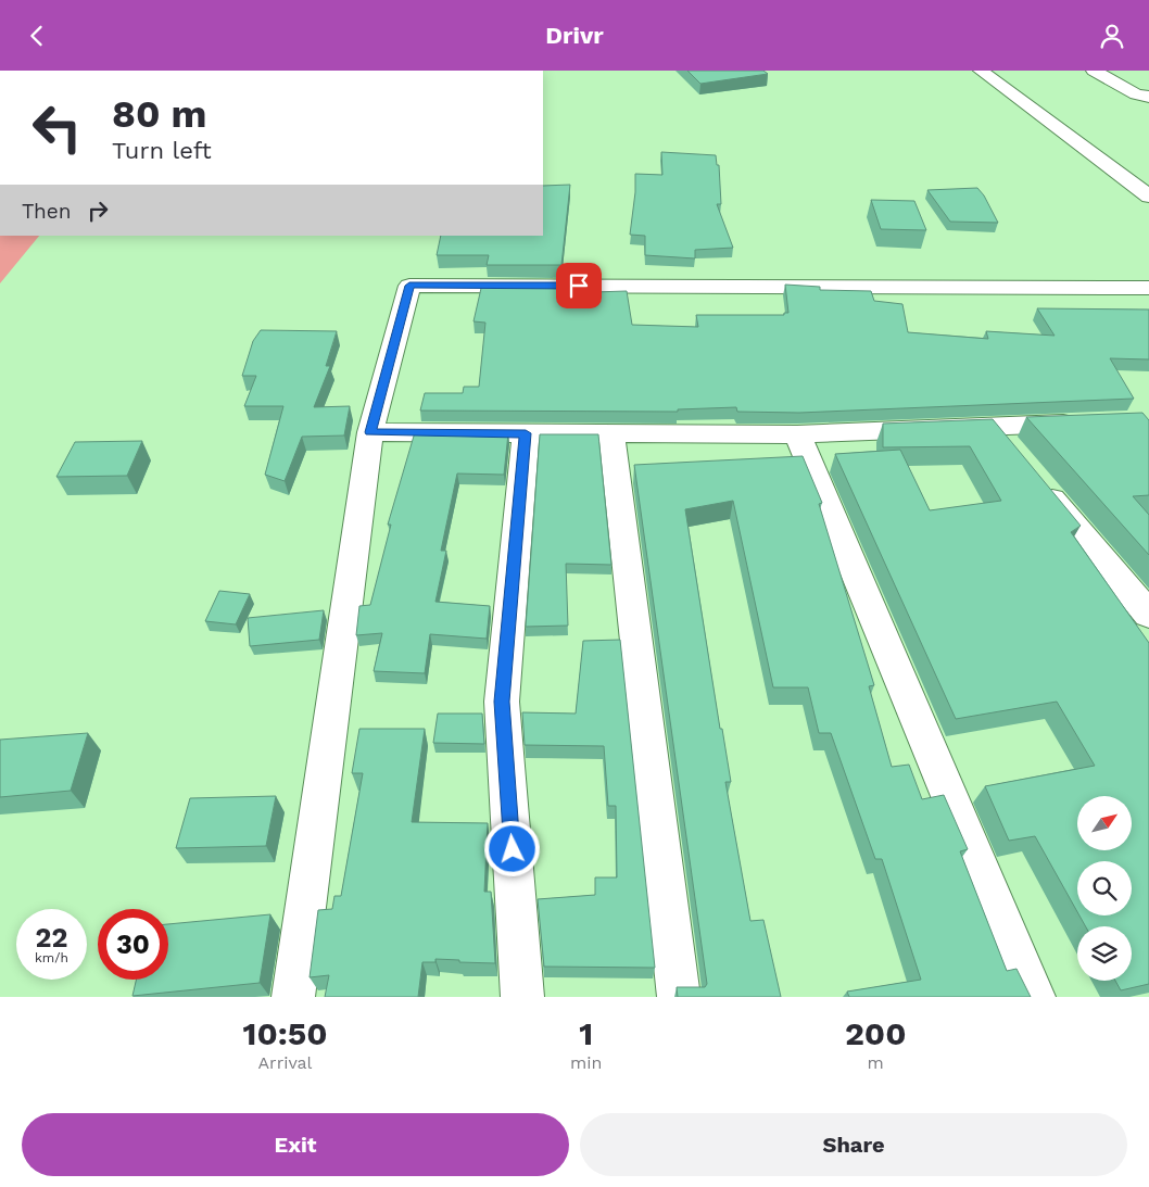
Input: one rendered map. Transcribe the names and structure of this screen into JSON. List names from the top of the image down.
{
  "north": "top right",
  "page": {
    "header": "Drivr",
    "turn": ["80 m", "Turn left"],
    "then": "Then",
    "speed": "22 km/h",
    "limit": "30",
    "eta": [
      "10:50",
      "Arrival",
      "1",
      "min",
      "200",
      "m"
    ],
    "buttons": ["Exit", "Share"]
  }
}
